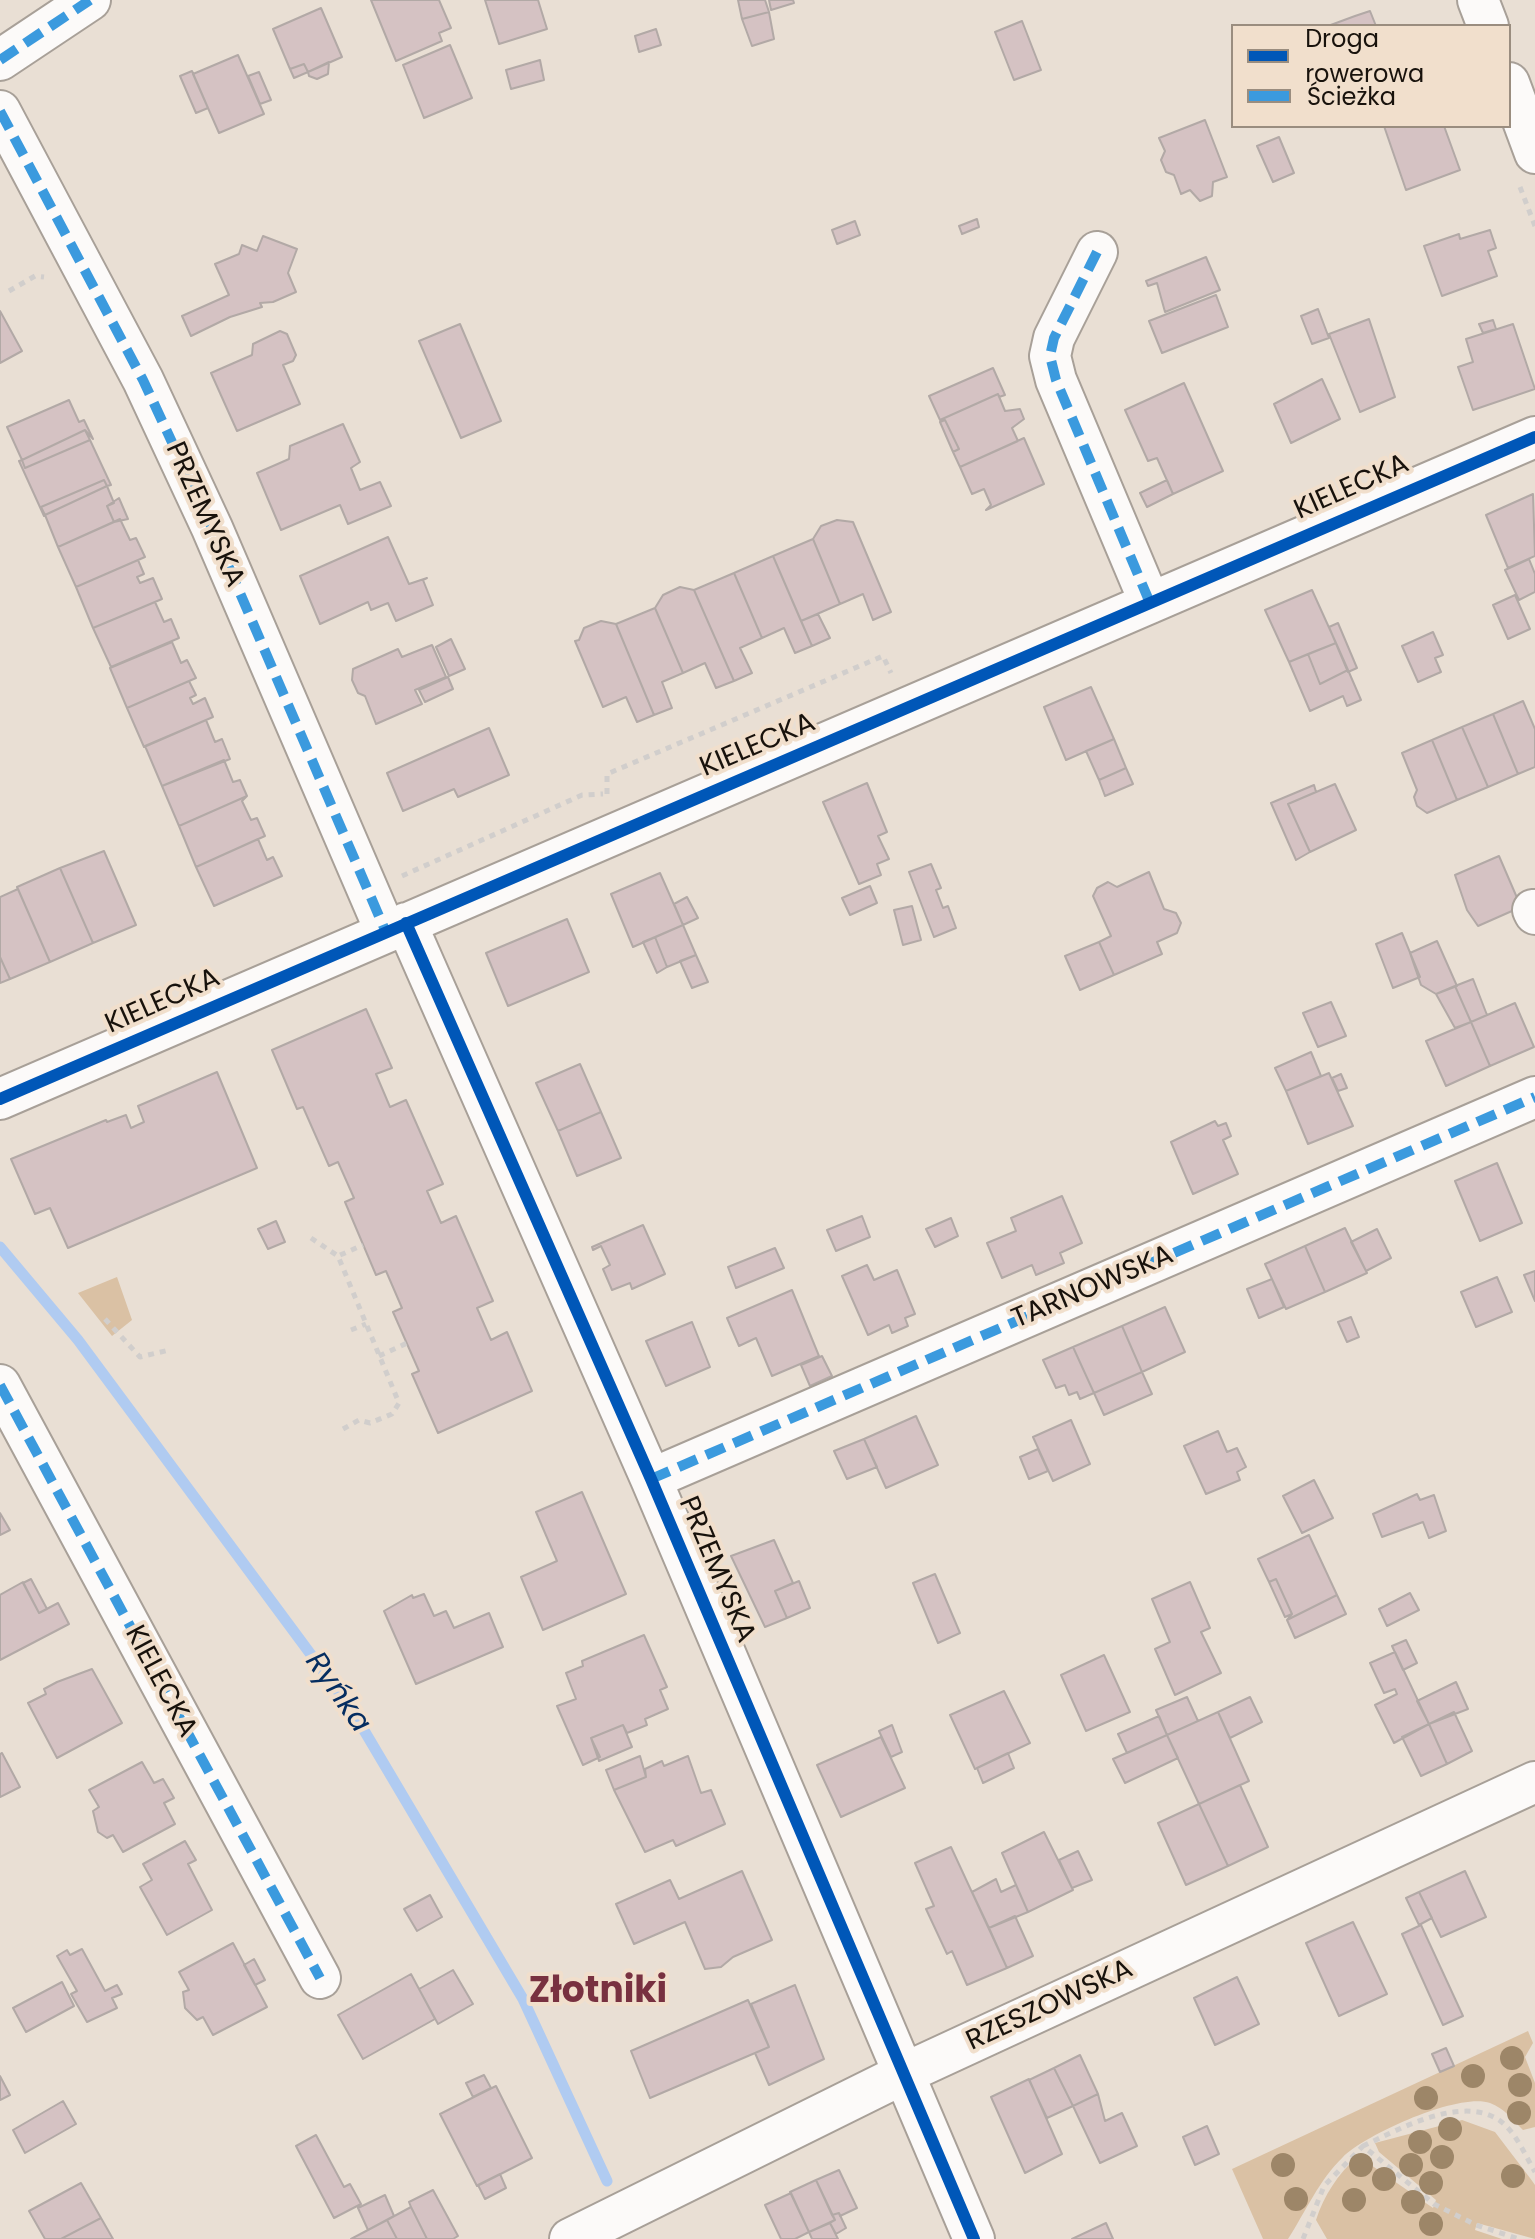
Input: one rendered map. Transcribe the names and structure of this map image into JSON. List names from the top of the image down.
{
  "streets": {
    "street": [
      "KIELECKA",
      "PRZEMYSKA",
      "TARNOWSKA",
      "RZESZOWSKA"
    ]
  },
  "crossings": [
    ["KIELECKA", "PRZEMYSKA"],
    ["PRZEMYSKA", "TARNOWSKA"],
    ["PRZEMYSKA", "RZESZOWSKA"]
  ],
  "districts": ["Złotniki"],
  "water": ["Ryńka"],
  "legend": ["Droga rowerowa", "Ścieżka"]
}
